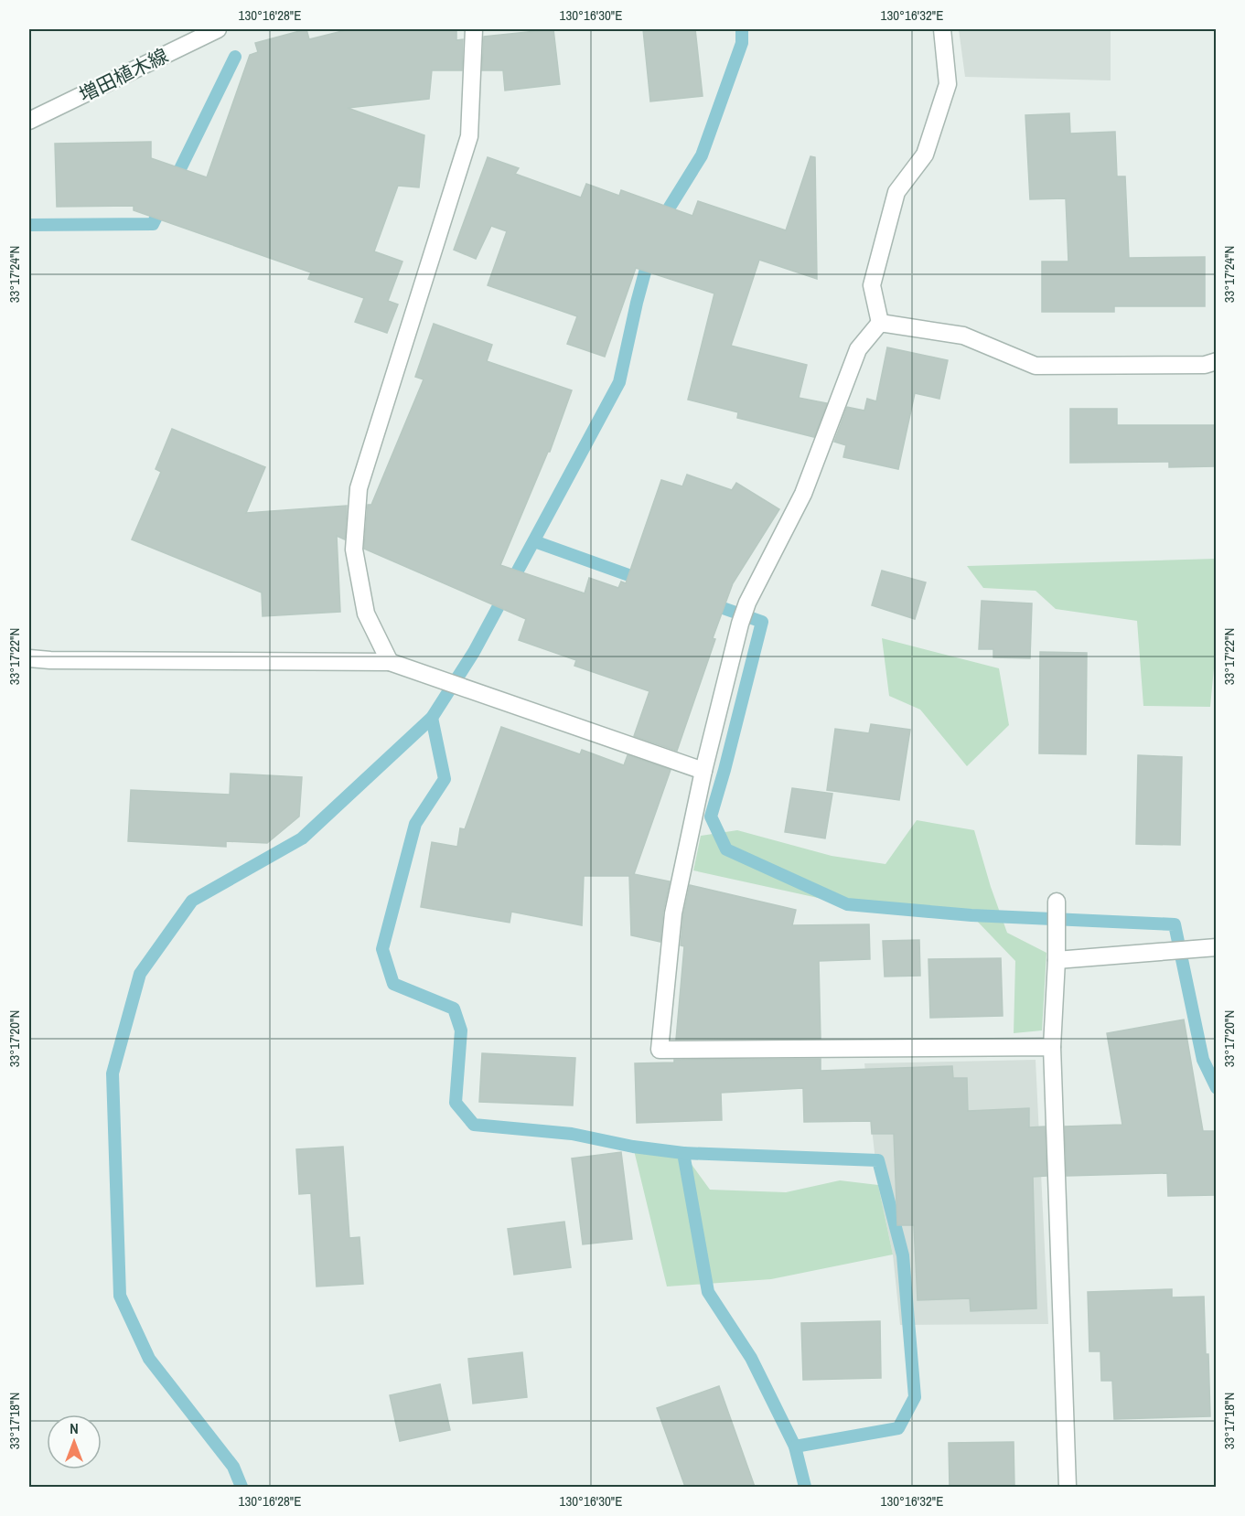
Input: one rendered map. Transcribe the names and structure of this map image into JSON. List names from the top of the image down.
{
  "streets": {
    "street": ["増田植木線"]
  },
  "north": "top",
  "coordinates": [
    "130°16'28\"E",
    "130°16'30\"E",
    "130°16'32\"E",
    "33°17'24\"N",
    "33°17'22\"N",
    "33°17'20\"N",
    "33°17'18\"N"
  ]
}
